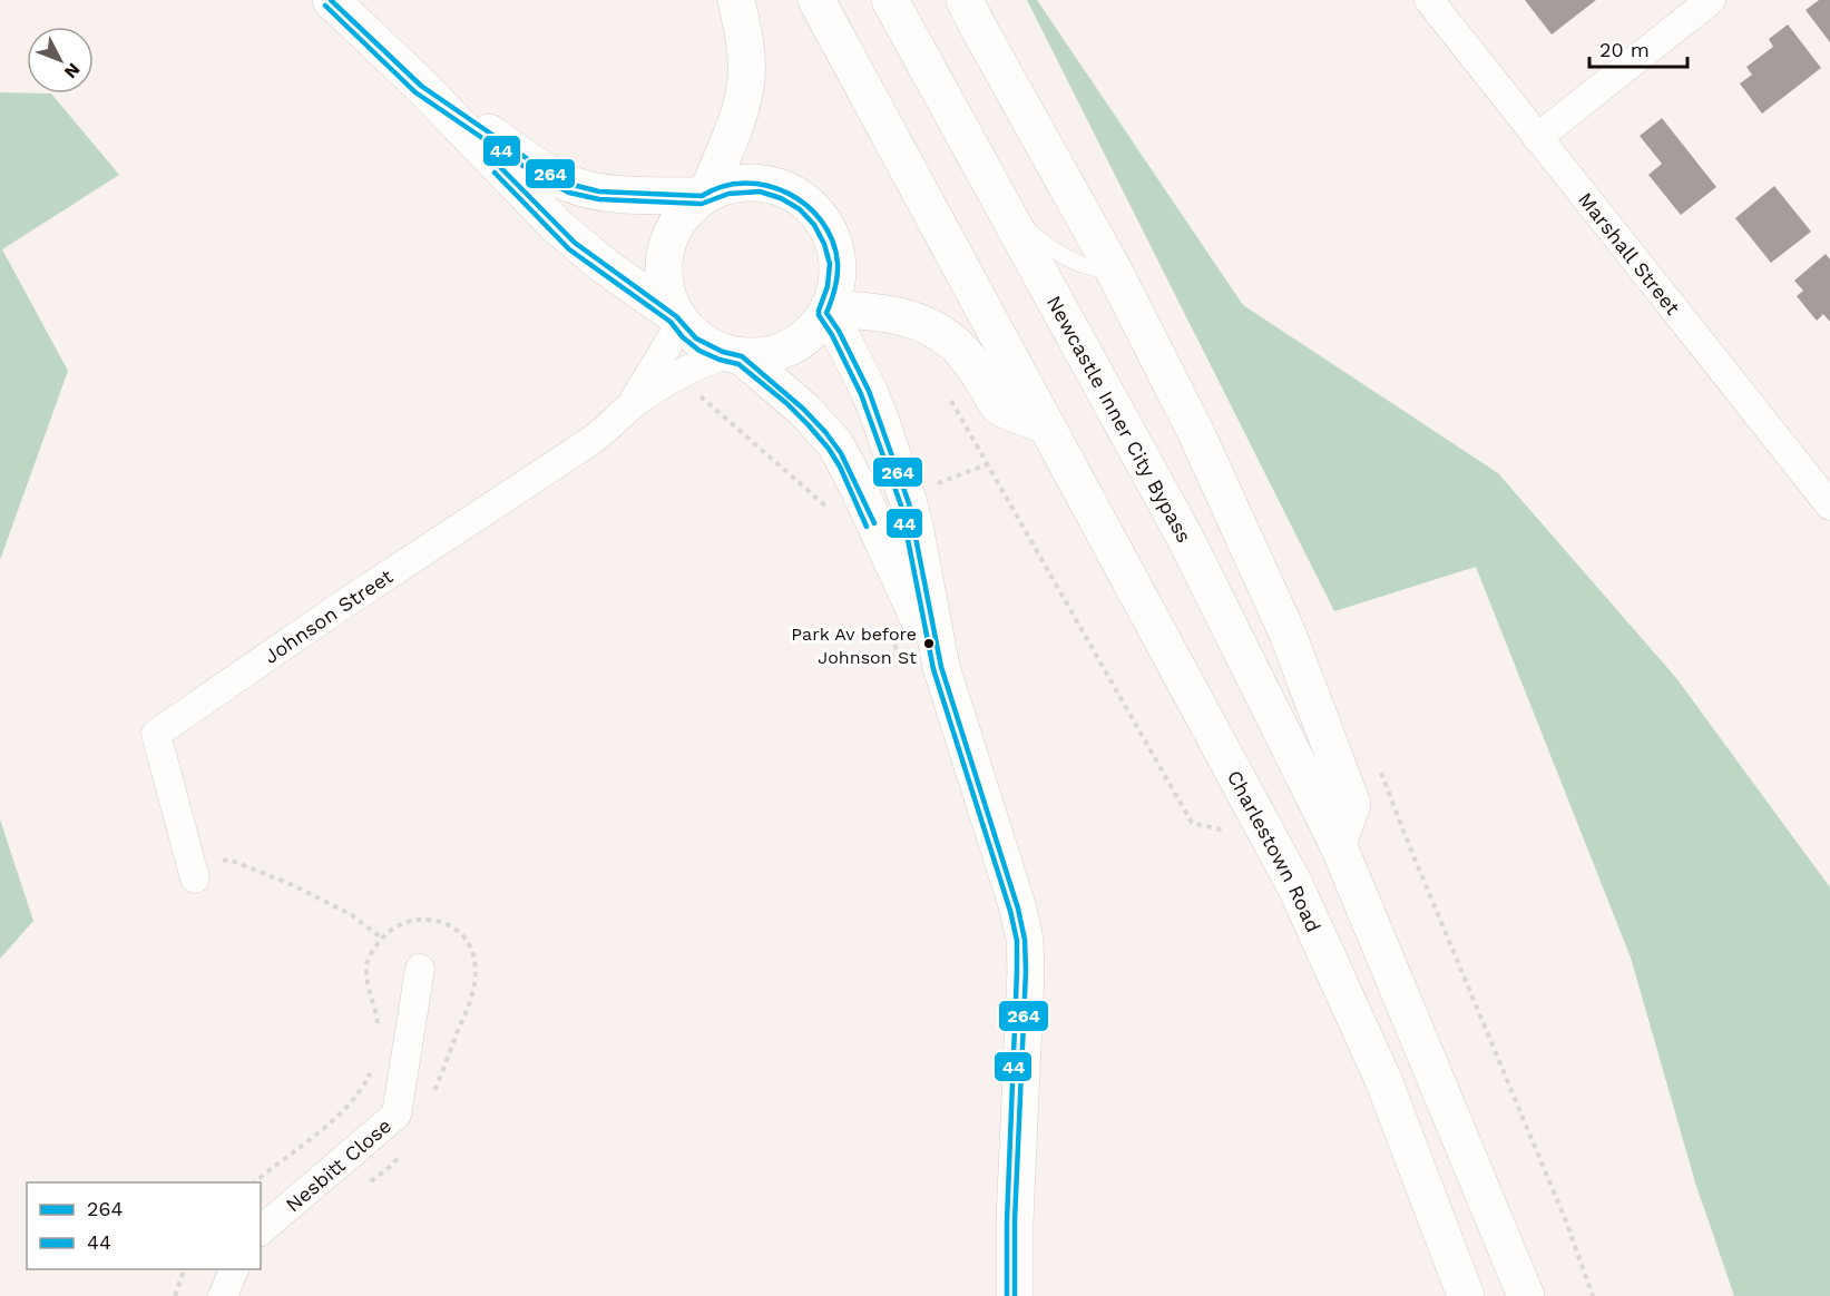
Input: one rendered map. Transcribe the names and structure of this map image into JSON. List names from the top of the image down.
{
  "streets": {
    "main road": ["Newcastle Inner City Bypass", "Charlestown Road"],
    "street": ["Marshall Street", "Johnson Street", "Nesbitt Close"]
  },
  "places": ["Park Av before Johnson St"],
  "lines": ["transit line 264", "transit line 44"],
  "legend": ["264", "44"],
  "scale_bar": "20 m",
  "north": "bottom right"
}
